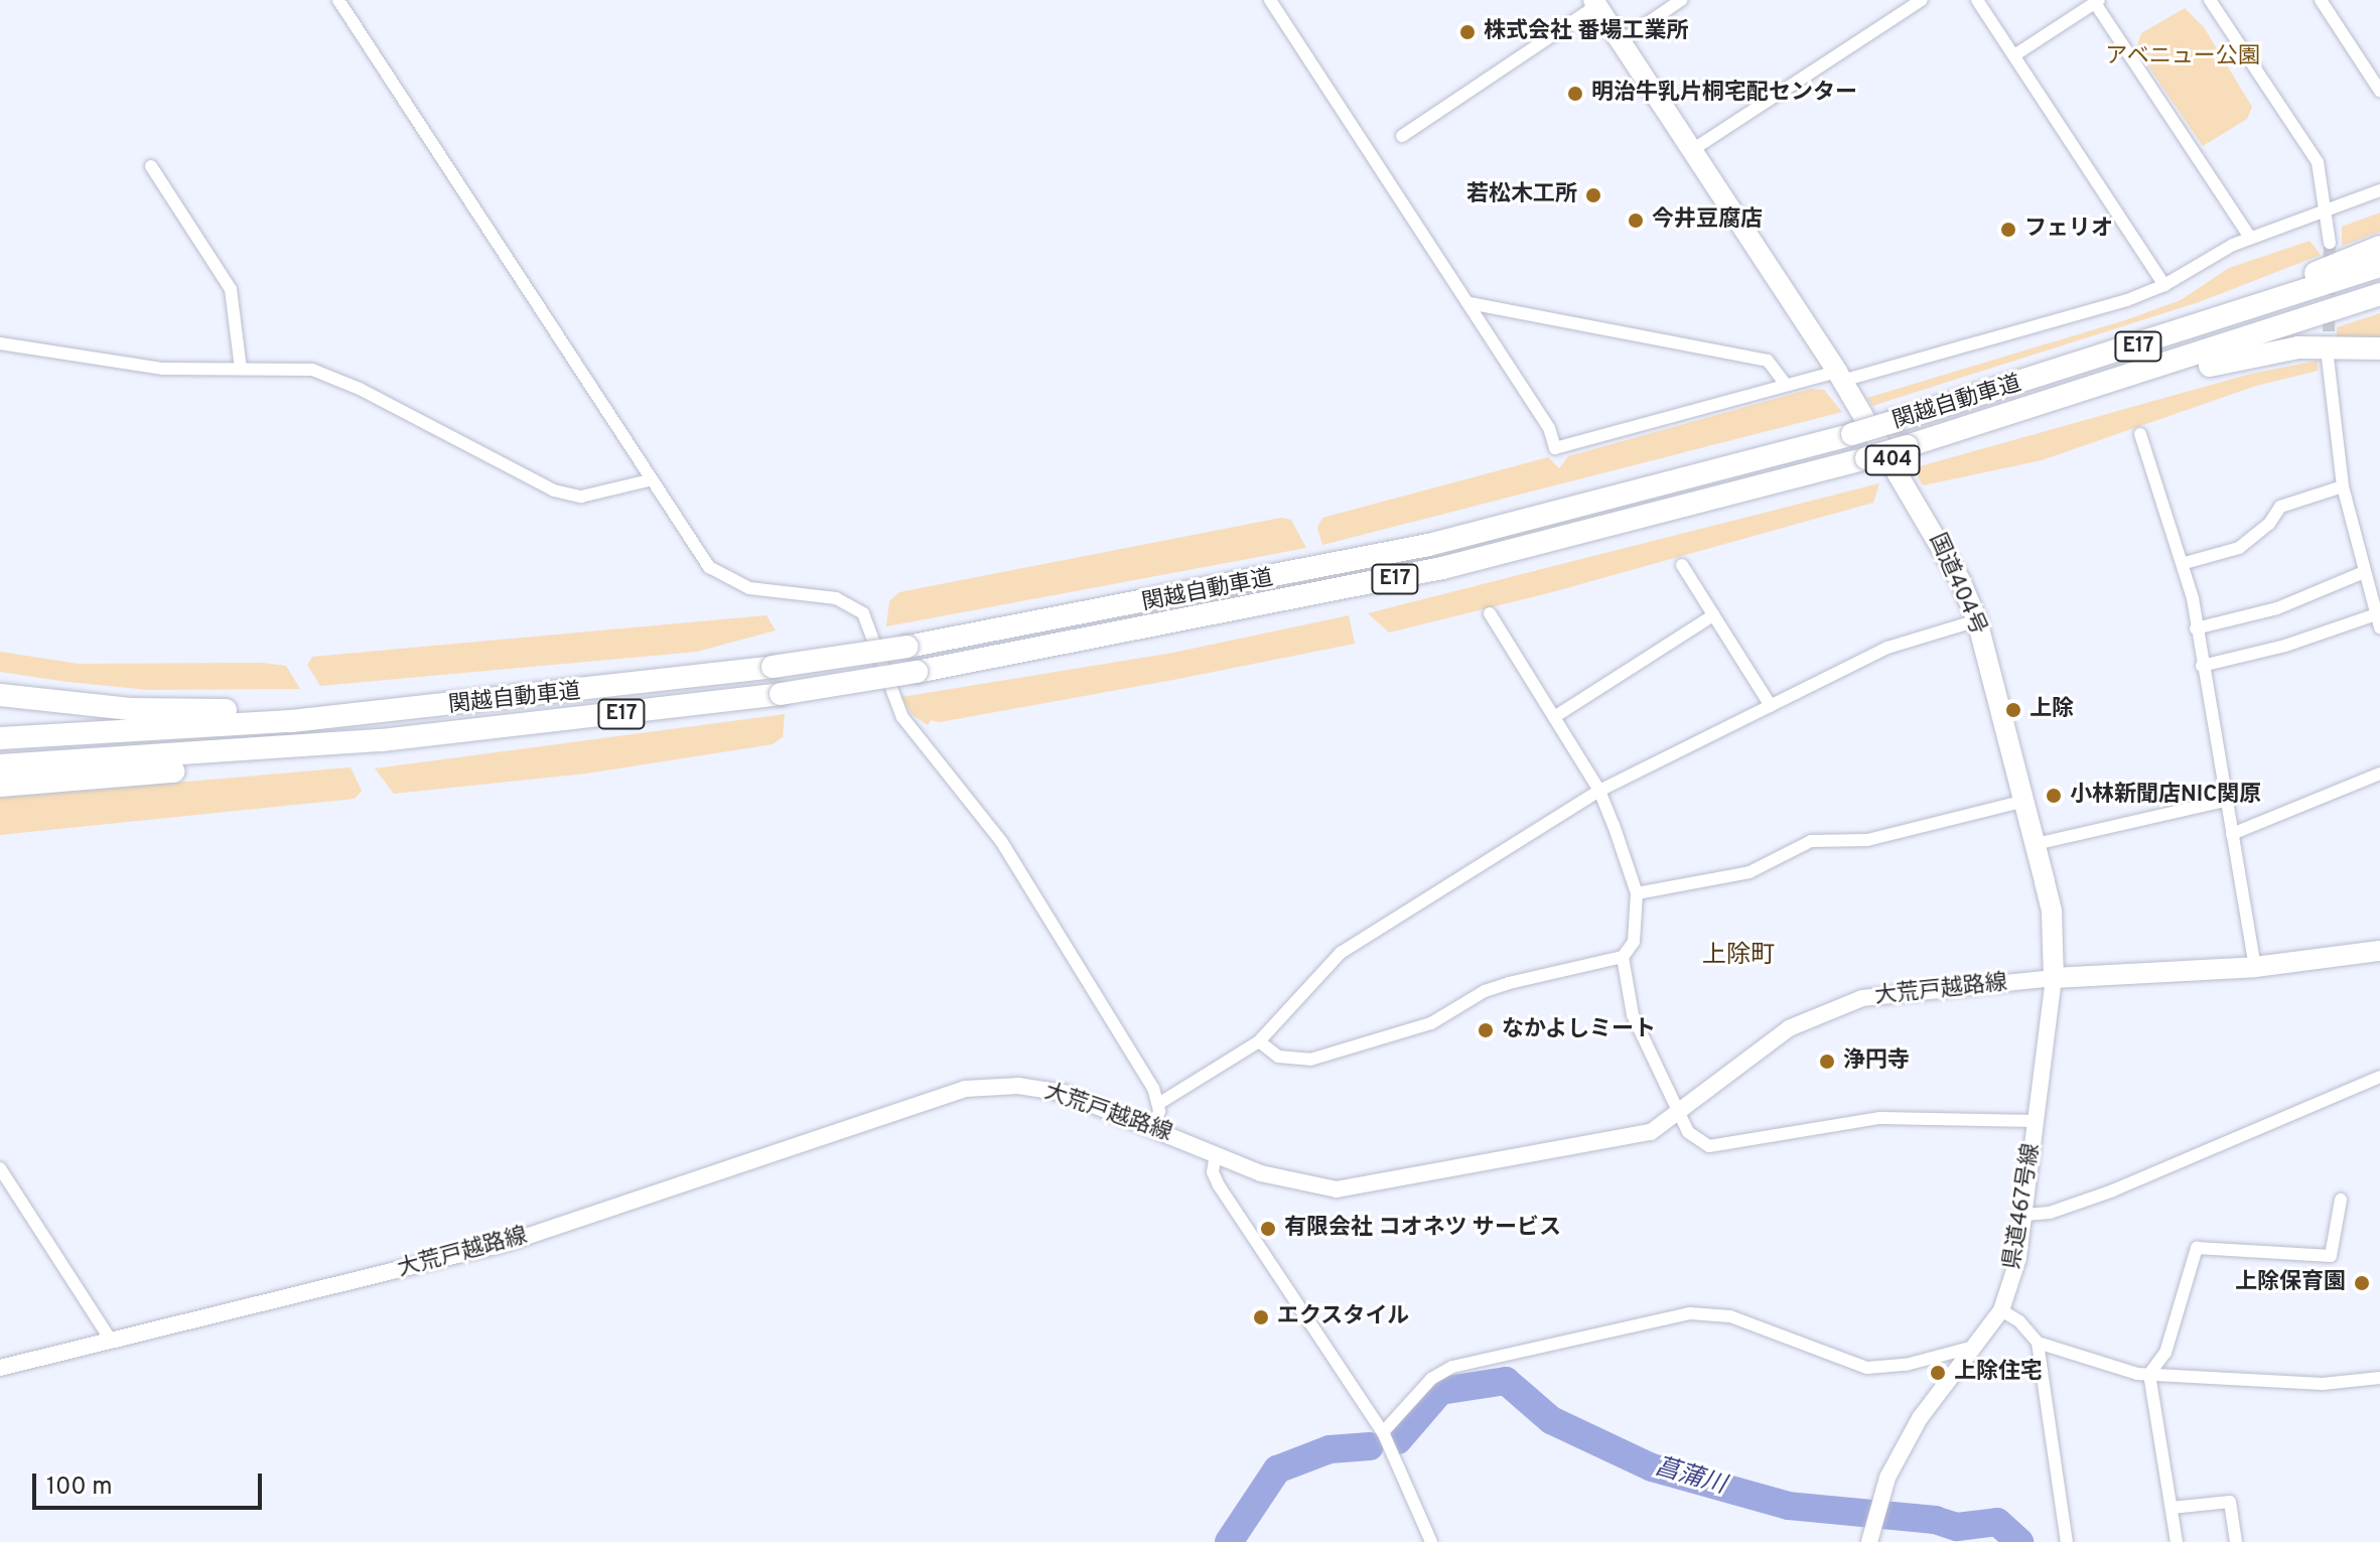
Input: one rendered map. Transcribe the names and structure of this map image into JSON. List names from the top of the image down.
{
  "streets": {
    "highway": [
      "E17",
      "関越自動車道",
      "404",
      "国道404号"
    ],
    "main road": ["大荒戸越路線", "県道467号線"]
  },
  "crossings": [
    ["国道404号", "大荒戸越路線"],
    ["国道404号", "県道467号線"],
    ["大荒戸越路線", "県道467号線"]
  ],
  "districts": ["上除町"],
  "water": ["菖蒲川"],
  "parks": ["アベニュー公園"],
  "places": [
    "株式会社 番場工業所",
    "明治牛乳片桐宅配センター",
    "若松木工所",
    "今井豆腐店",
    "フェリオ",
    "上除",
    "小林新聞店NIC関原",
    "なかよしミート",
    "浄円寺",
    "有限会社 コオネツ サービス",
    "上除保育園",
    "エクスタイル",
    "上除住宅"
  ],
  "scale_bar": "100 m"
}
